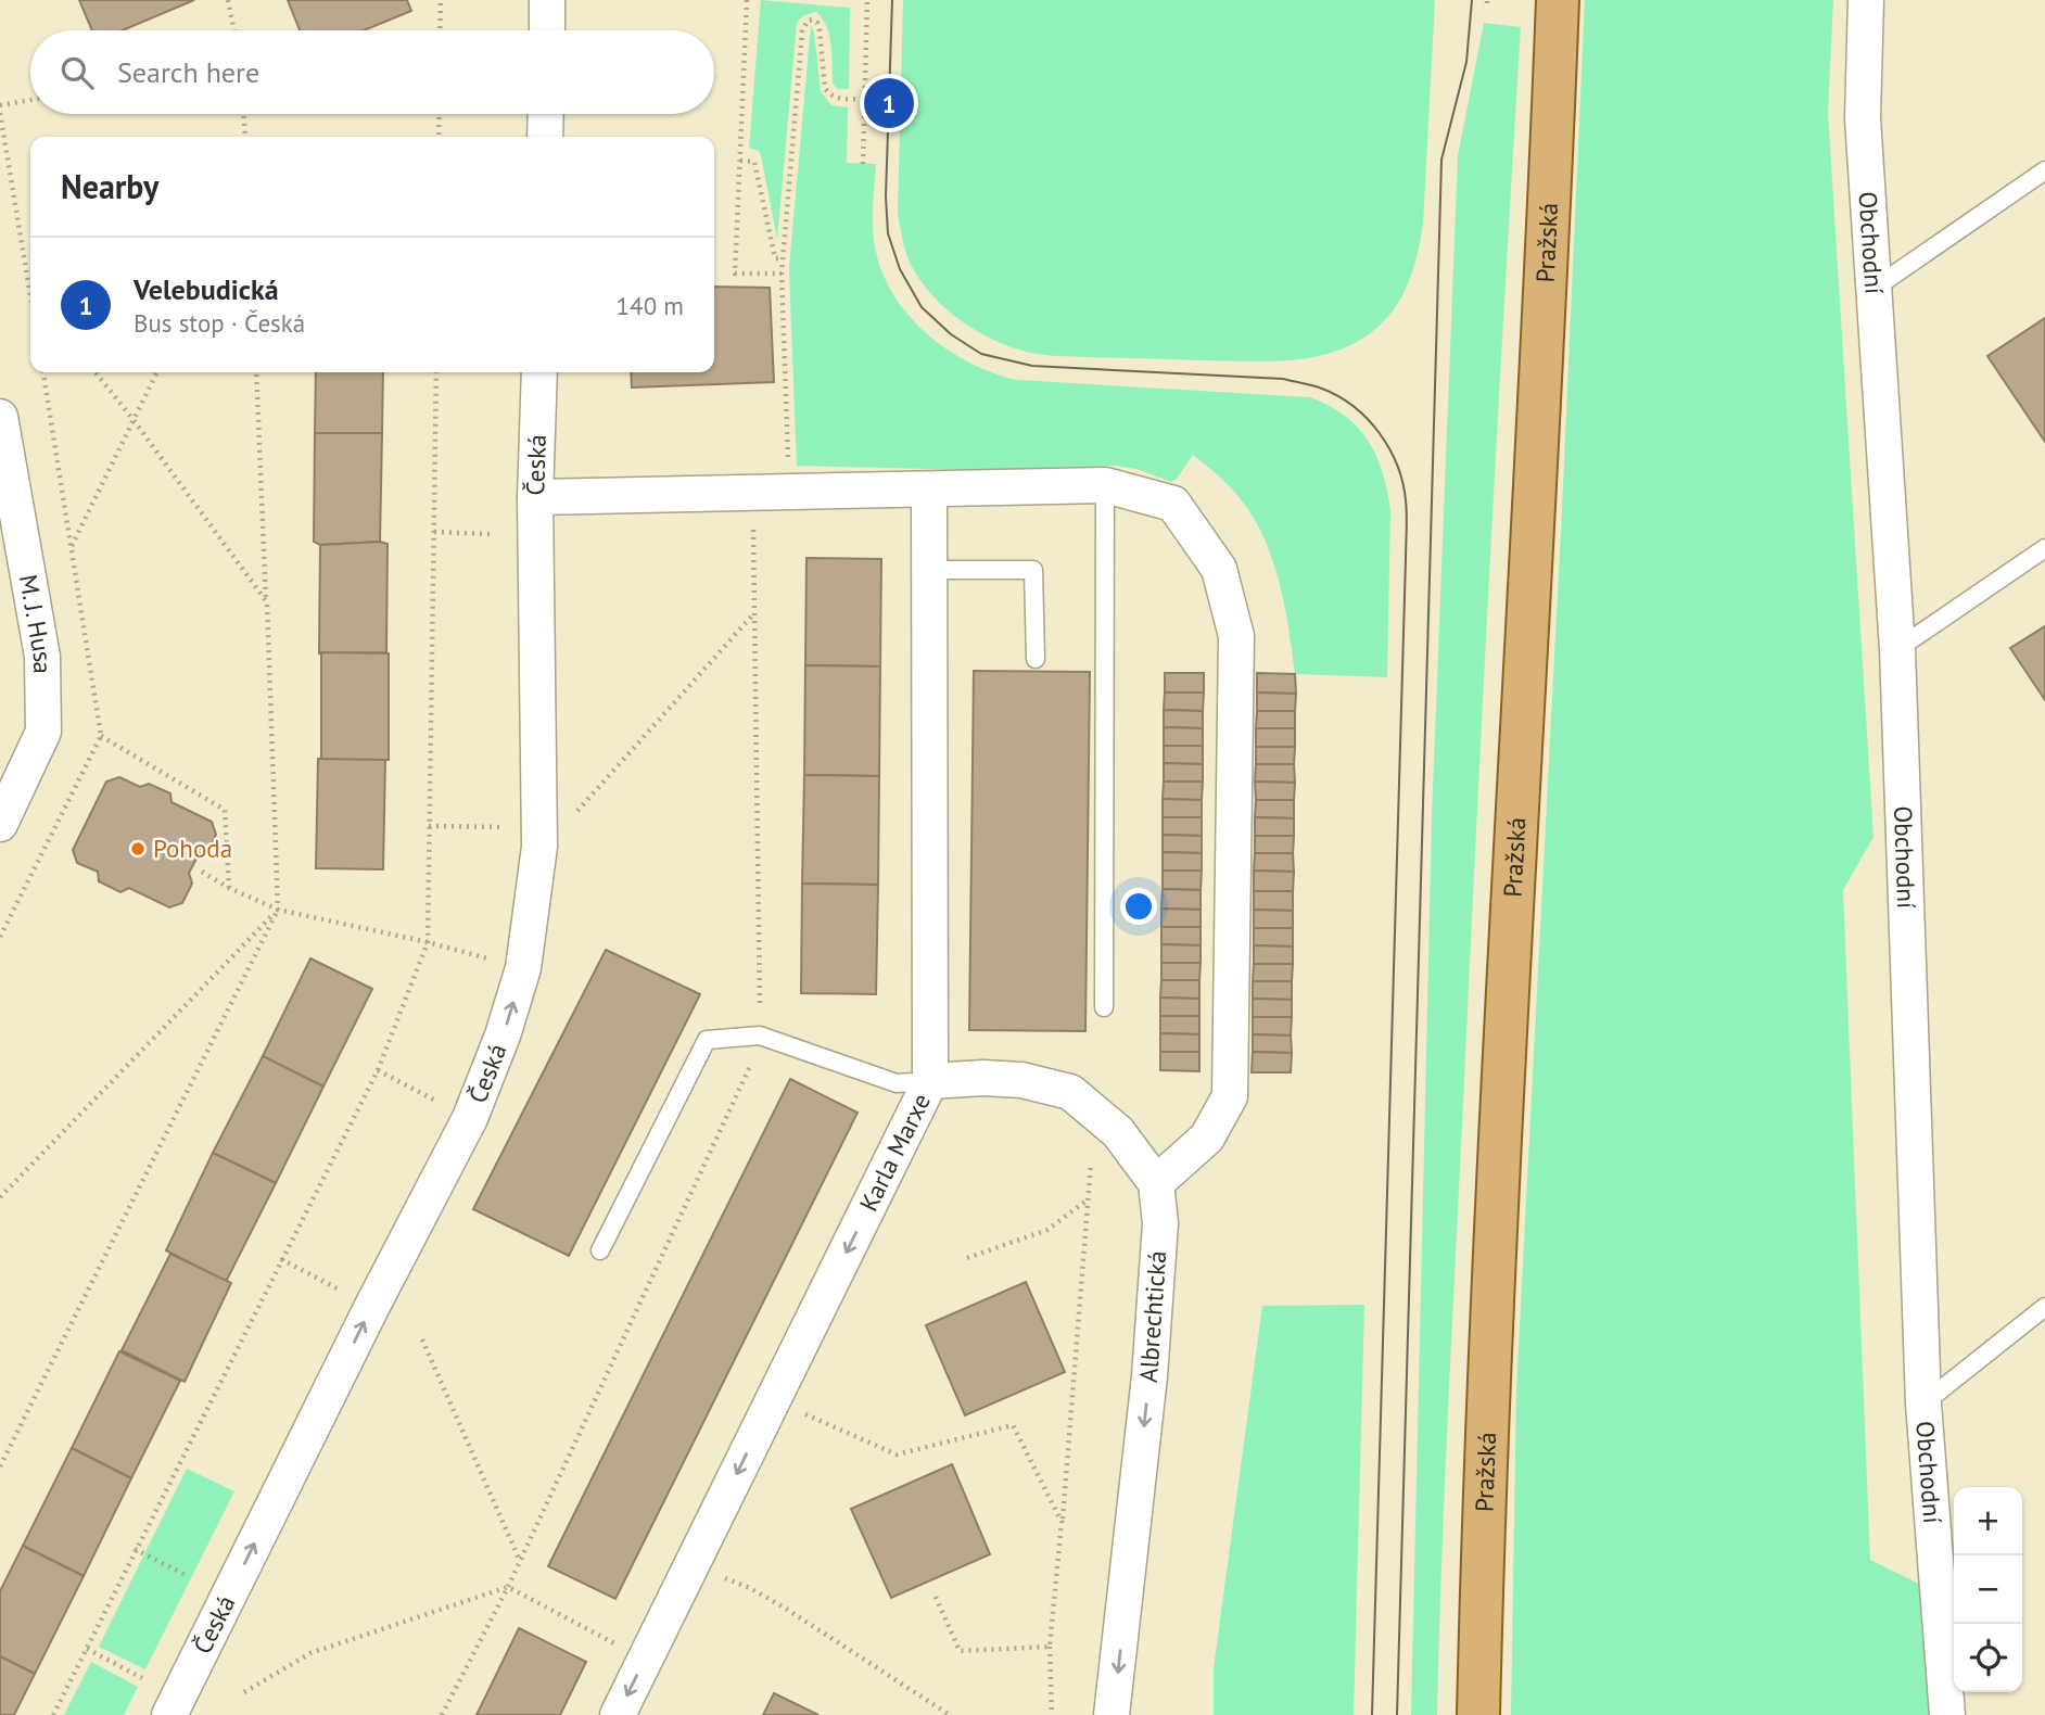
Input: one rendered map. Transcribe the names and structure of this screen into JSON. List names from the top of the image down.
{
  "streets": {
    "main road": ["Pražská"],
    "street": [
      "Obchodní",
      "Česká",
      "M. J. Husa",
      "Karla Marxe",
      "Albrechtická"
    ]
  },
  "one_way": ["Česká", "Karla Marxe", "Albrechtická"],
  "places": ["Pohoda"],
  "page": {
    "search": "Search here",
    "pins": "1",
    "heading": "Nearby",
    "list": [
      {
        "mark": "1",
        "name": "Velebudická",
        "note": "Bus stop · Česká",
        "value": "140 m"
      }
    ],
    "map_buttons": ["+", "−"]
  }
}
